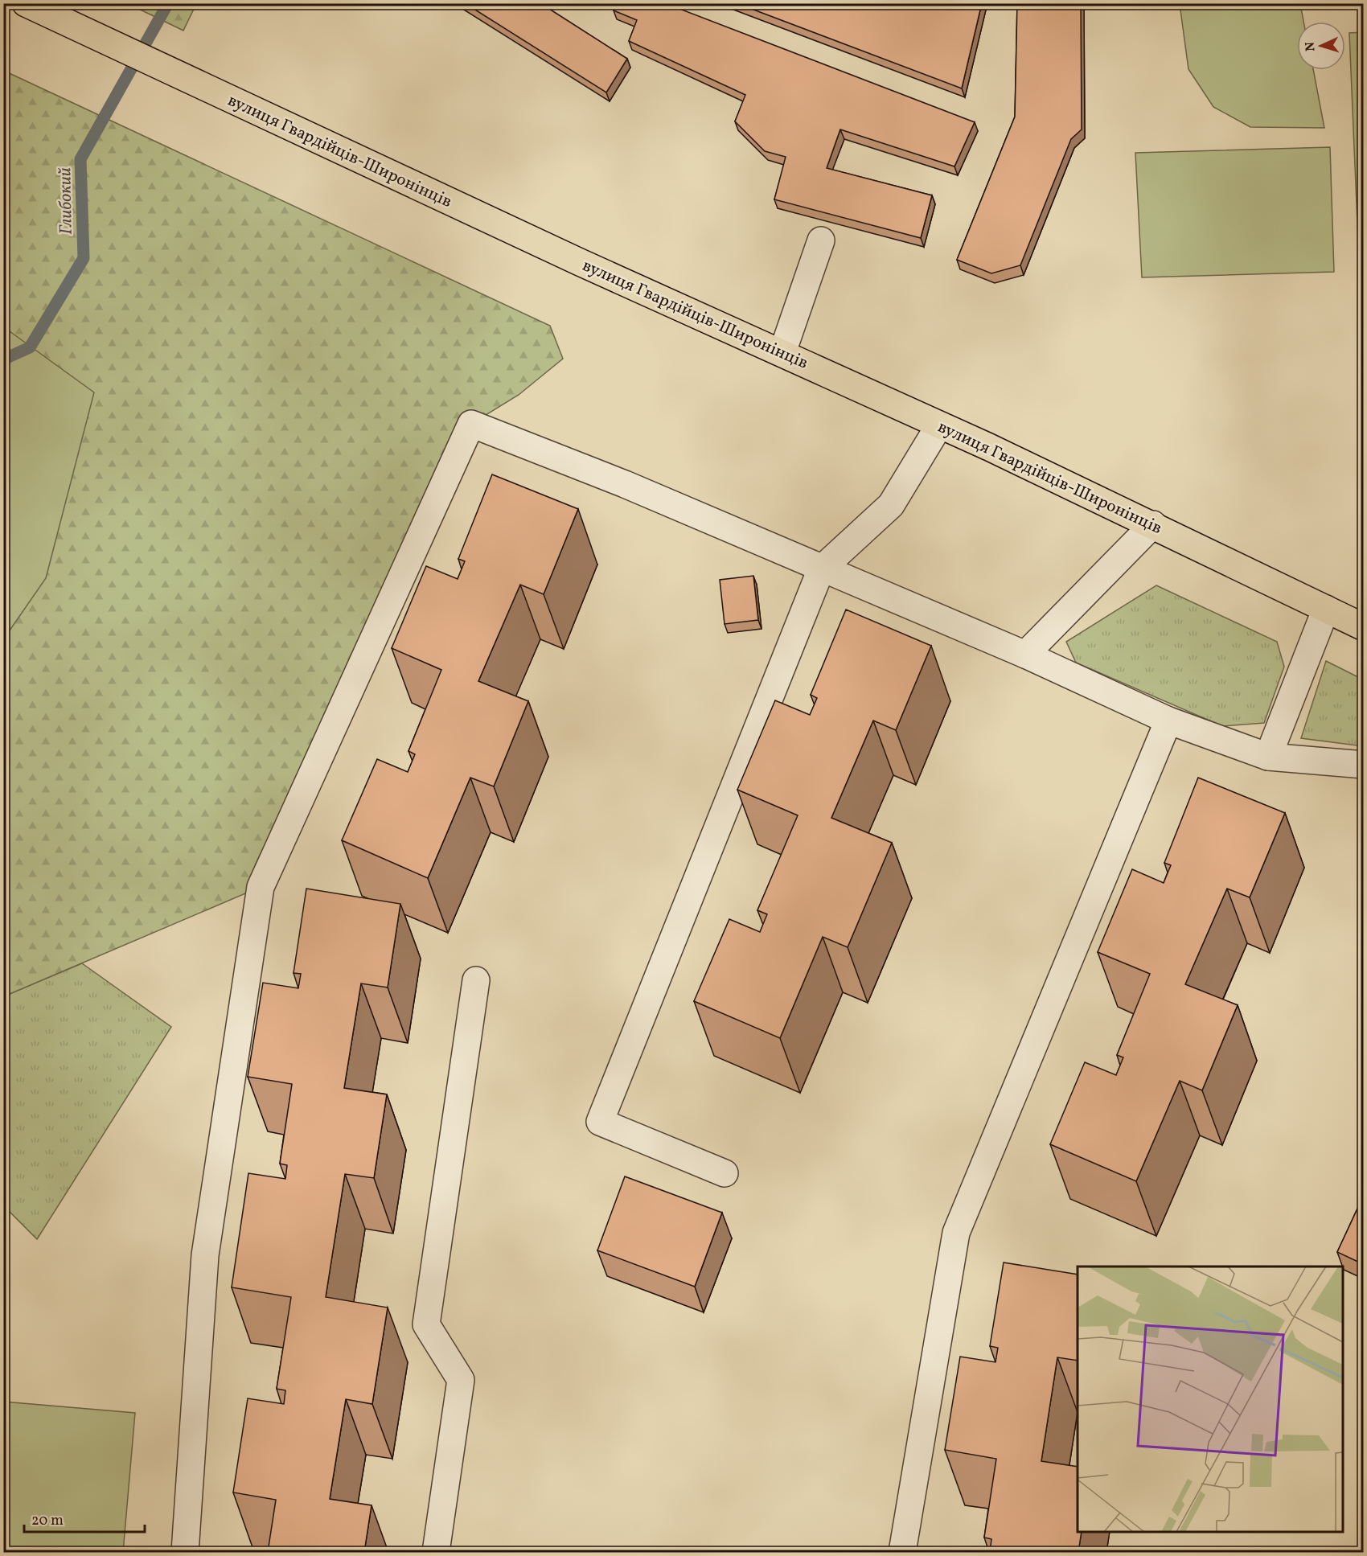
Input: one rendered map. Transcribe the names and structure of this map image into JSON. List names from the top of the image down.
{
  "streets": {
    "main road": ["вулиця Гвардійців-Широнінців"]
  },
  "water": ["Глибокий"],
  "scale_bar": "20 m",
  "north": "left"
}
